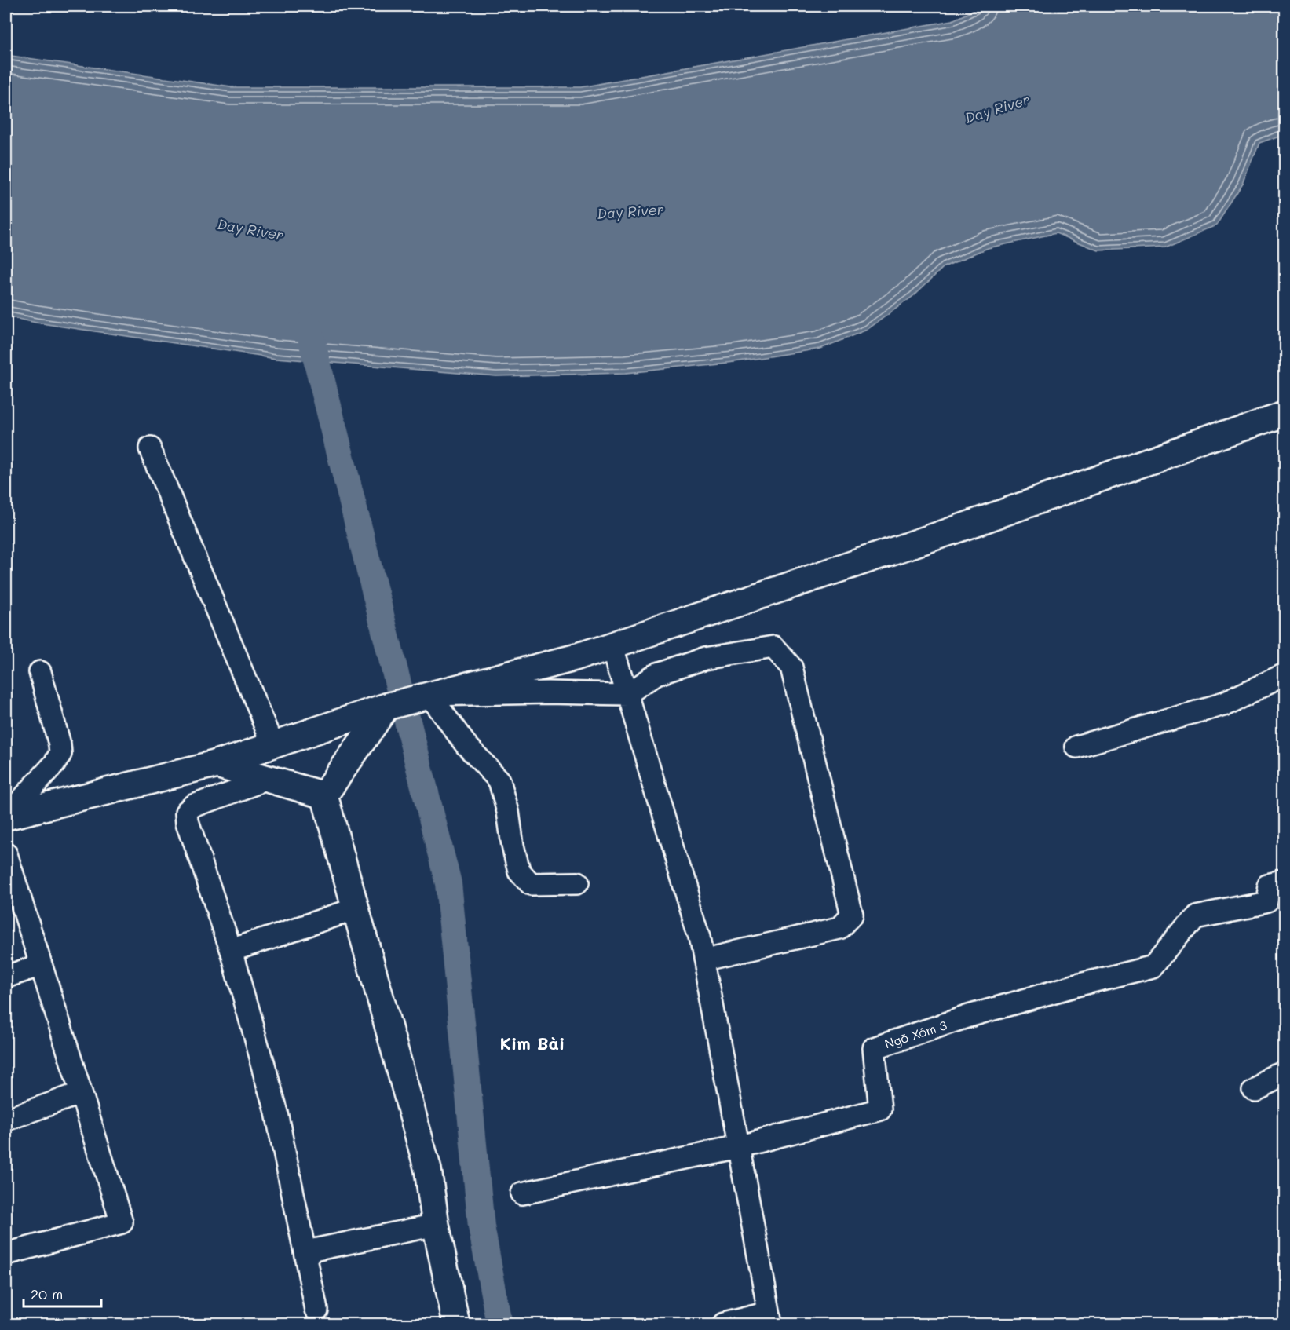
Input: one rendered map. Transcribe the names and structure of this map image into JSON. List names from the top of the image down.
{
  "streets": {
    "street": ["Ngõ Xóm 3"]
  },
  "districts": ["Kim Bài"],
  "water": ["Day River"],
  "scale_bar": "20 m"
}
